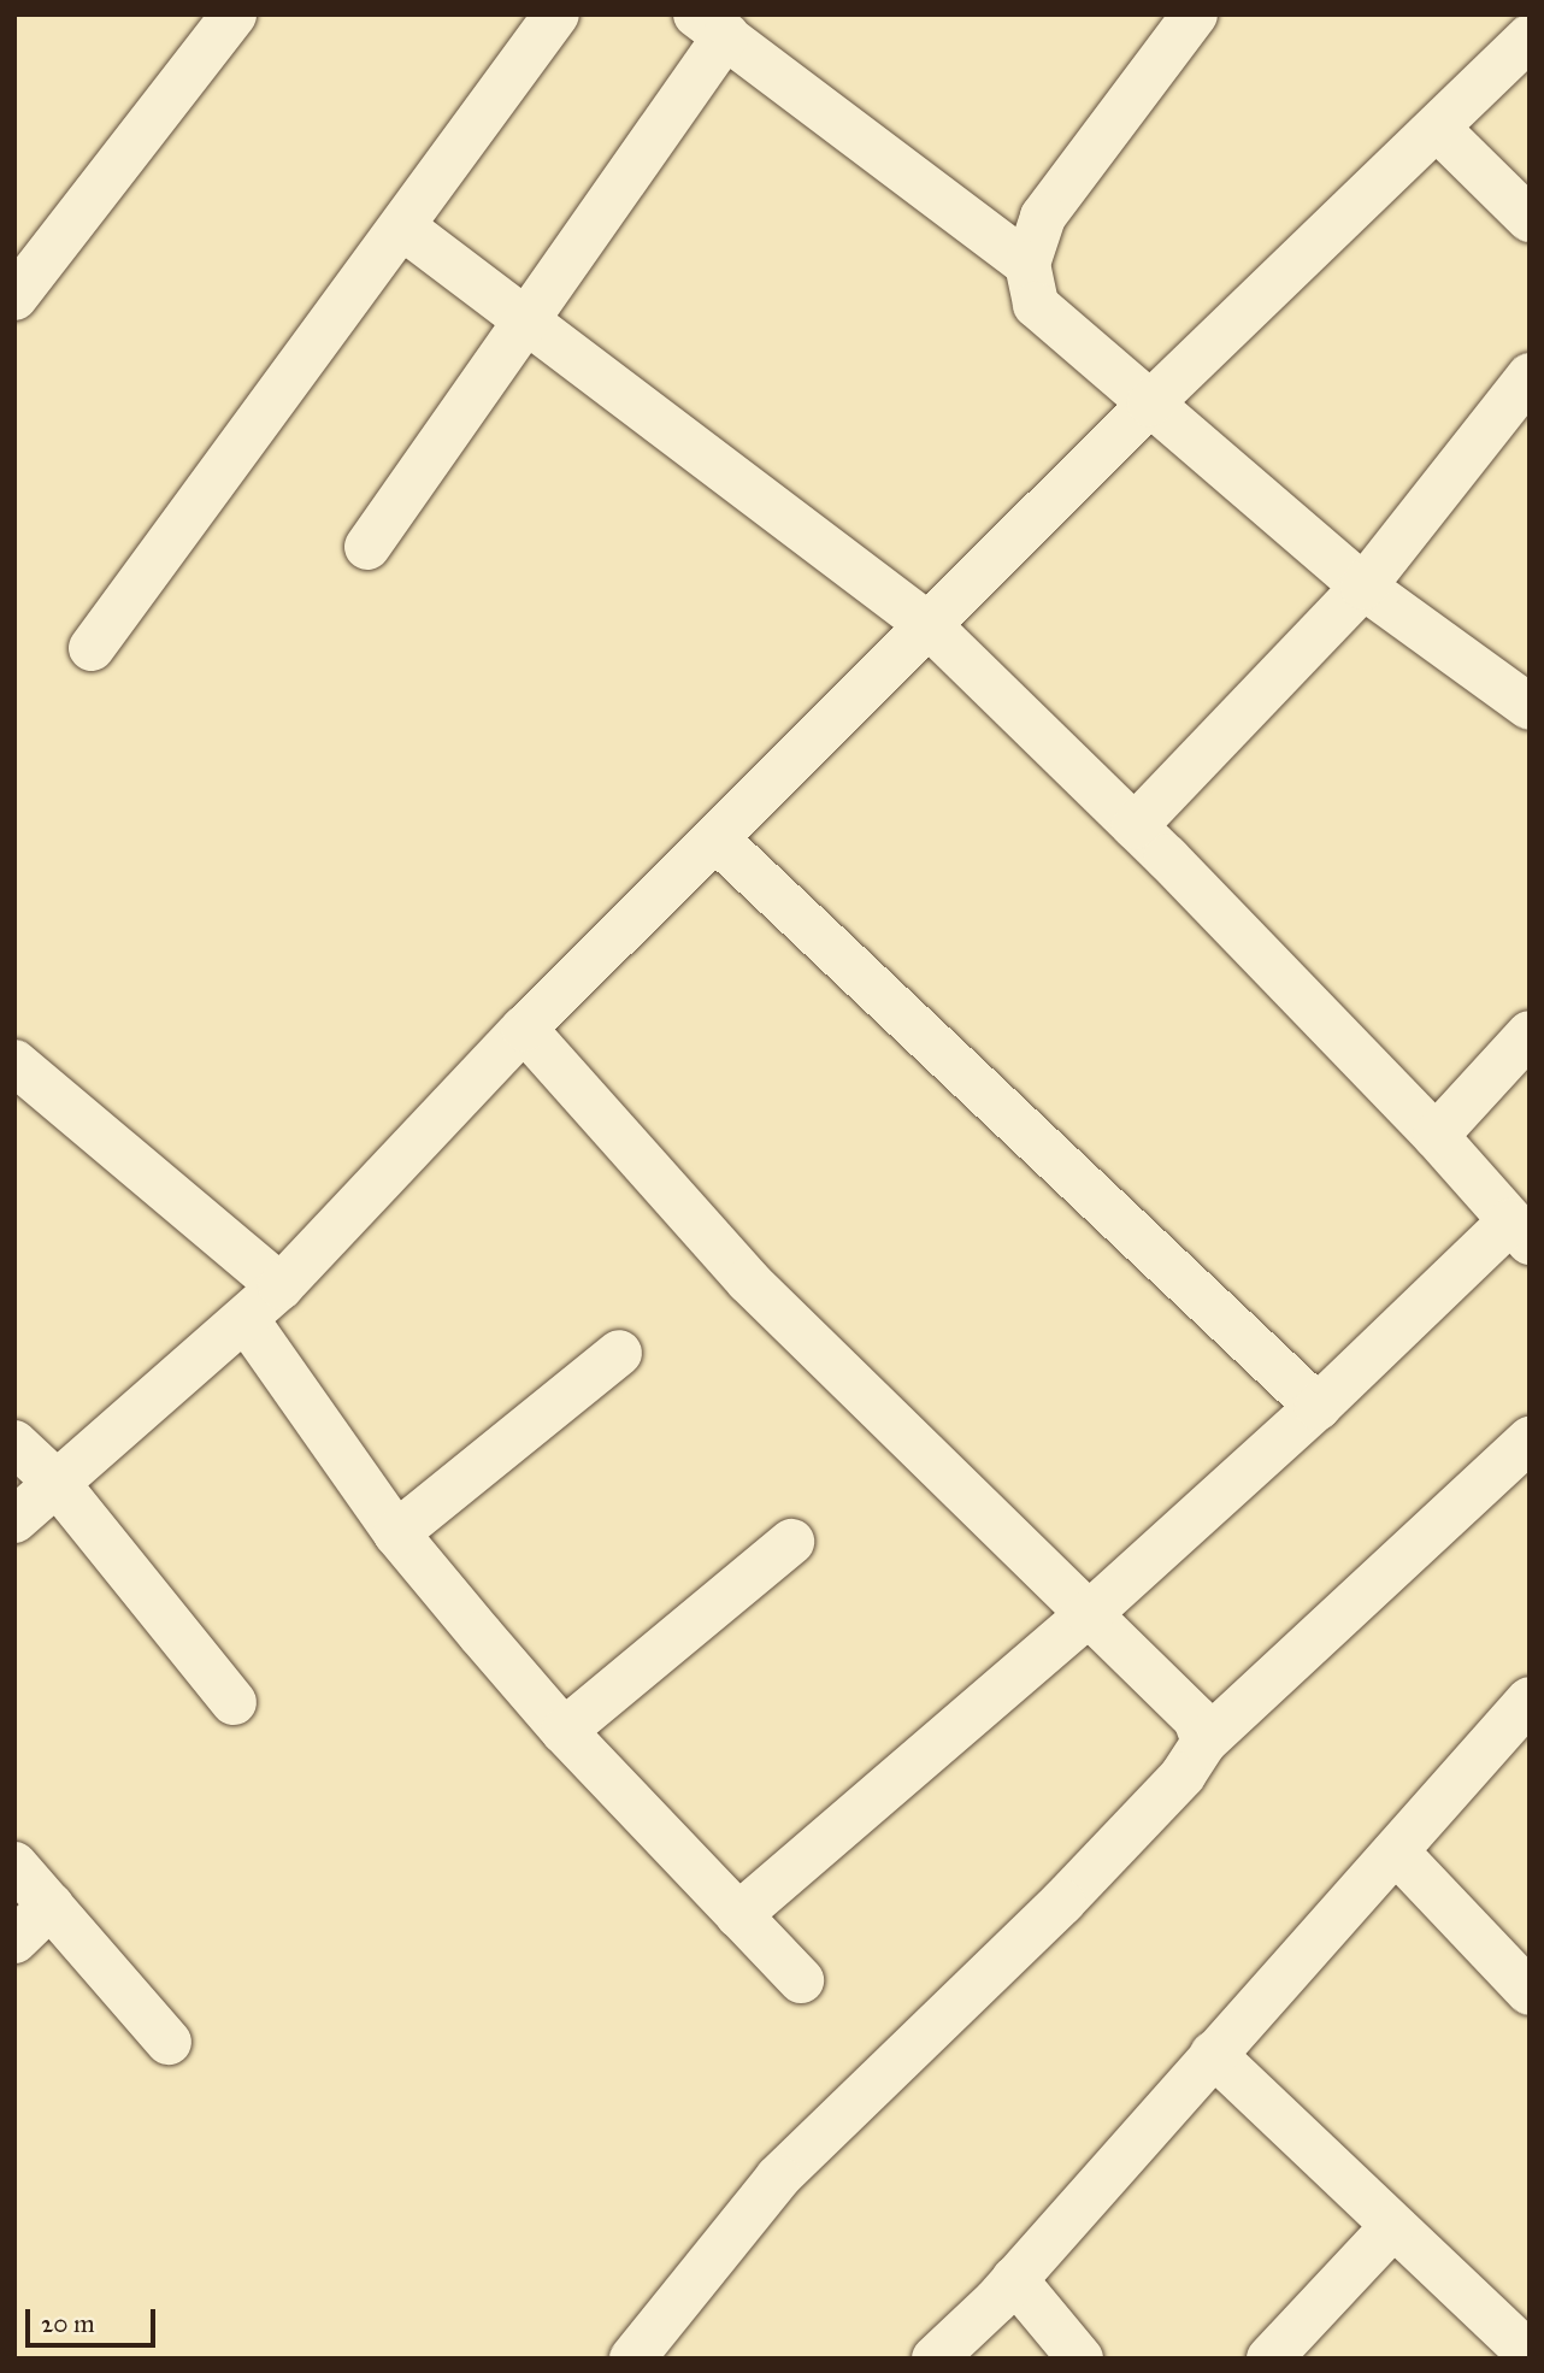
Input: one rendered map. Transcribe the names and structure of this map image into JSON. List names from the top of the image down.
{
  "scale_bar": "20 m"
}
